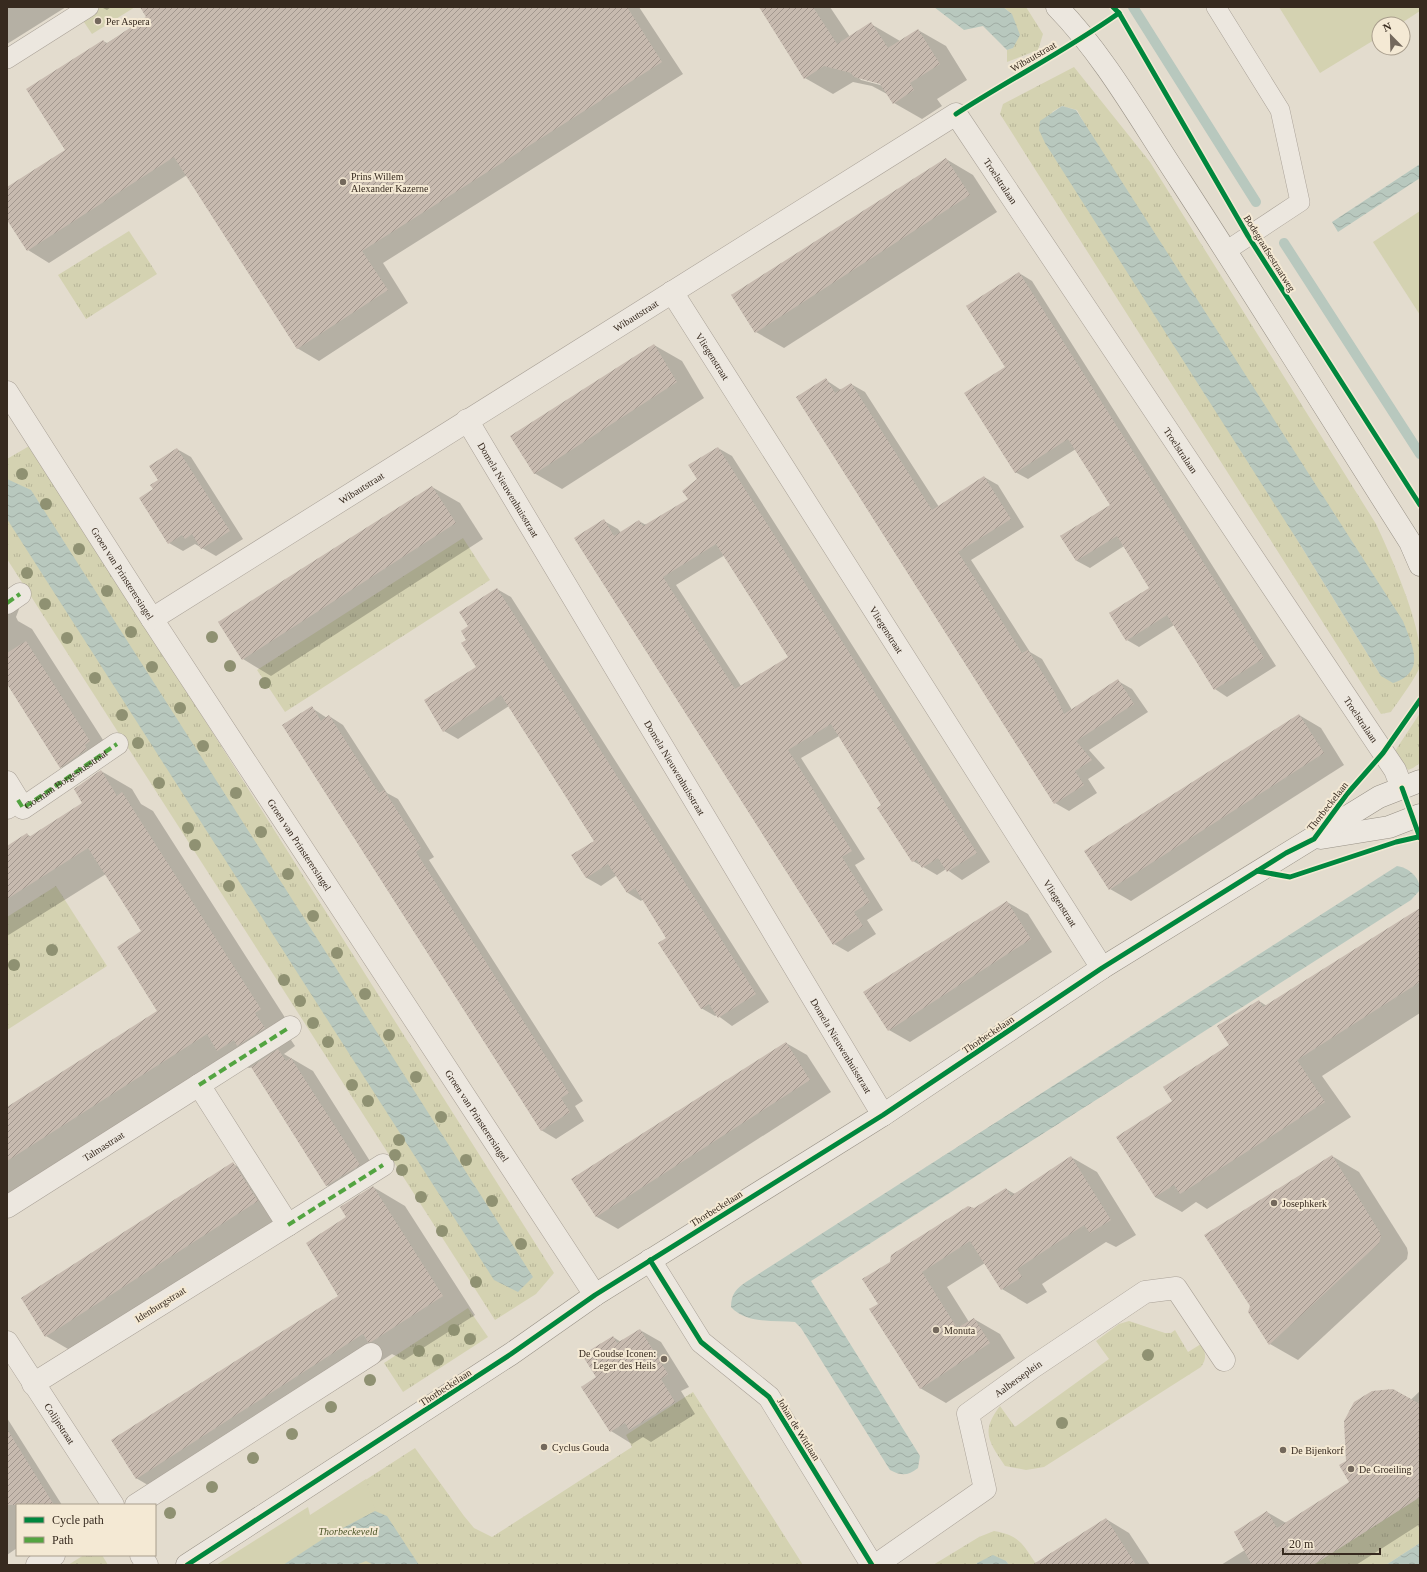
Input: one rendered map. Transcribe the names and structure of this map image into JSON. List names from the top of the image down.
{
  "streets": {
    "street": [
      "Wibautstraat",
      "Troelstralaan",
      "Vliegenstraat",
      "Domela Nieuwenhuisstraat",
      "Groen van Prinsterersingel",
      "Goeman Borgesiusstraat",
      "Thorbeckelaan",
      "Talmastraat",
      "Idenburgstraat",
      "Aalberseplein",
      "Colijnstraat",
      "Johan de Wittlaan"
    ],
    "lane": ["Bodegraafsestraatweg"]
  },
  "crossings": [
    ["Wibautstraat", "Troelstralaan"],
    ["Wibautstraat", "Vliegenstraat"],
    ["Wibautstraat", "Domela Nieuwenhuisstraat"],
    ["Wibautstraat", "Groen van Prinsterersingel"],
    ["Troelstralaan", "Thorbeckelaan"],
    ["Vliegenstraat", "Thorbeckelaan"],
    ["Domela Nieuwenhuisstraat", "Thorbeckelaan"],
    ["Groen van Prinsterersingel", "Thorbeckelaan"],
    ["Thorbeckelaan", "Johan de Wittlaan"],
    ["Idenburgstraat", "Colijnstraat"]
  ],
  "parks": ["Thorbeckeveld"],
  "places": [
    "Per Aspera",
    "Prins Willem Alexander Kazerne",
    "Josephkerk",
    "Monuta",
    "De Goudse Iconen: Leger des Heils",
    "Cyclus Gouda",
    "De Bijenkorf",
    "De Groeiling"
  ],
  "legend": ["Cycle path", "Path"],
  "scale_bar": "20 m",
  "north": "top left"
}
